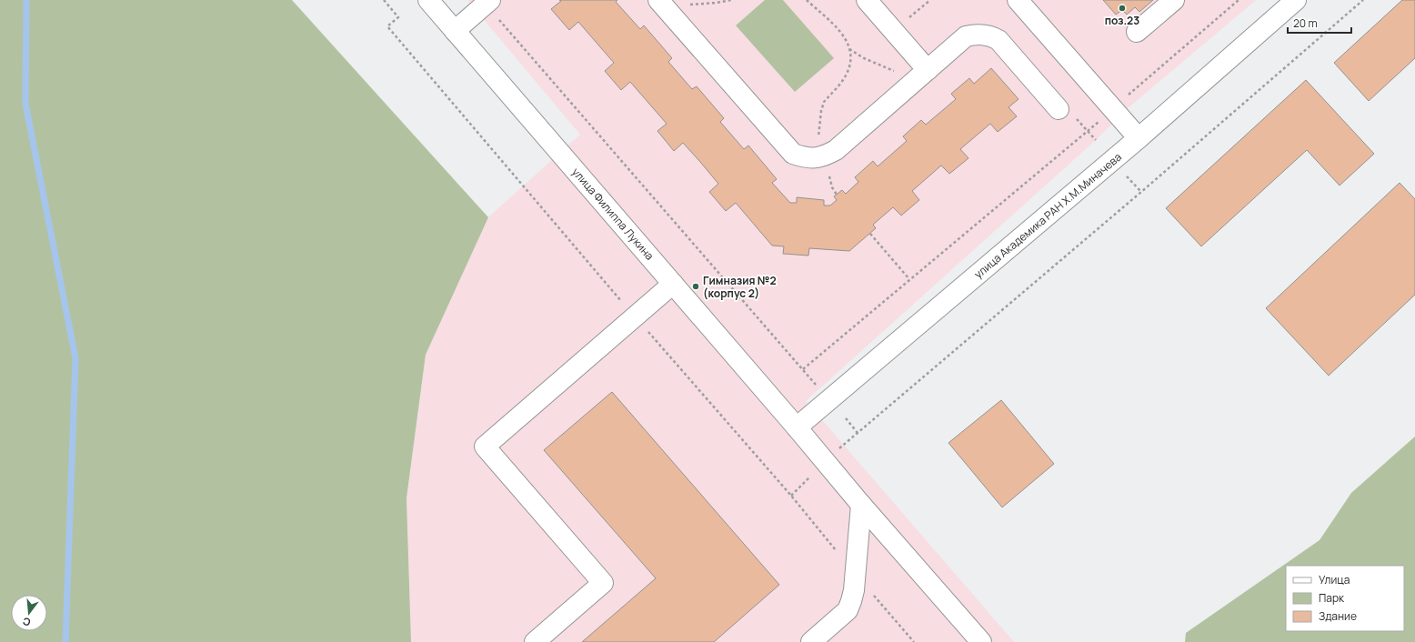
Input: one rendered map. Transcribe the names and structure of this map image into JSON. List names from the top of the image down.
{
  "streets": {
    "street": ["улица Филиппа Лукина", "улица Академика РАН Х.М.Миначева"]
  },
  "crossings": [
    ["улица Филиппа Лукина", "улица Академика РАН Х.М.Миначева"]
  ],
  "places": ["поз.23", "Гимназия №2 (корпус 2)"],
  "legend": ["Улица", "Парк", "Здание"],
  "scale_bar": "20 m",
  "north": "bottom"
}
